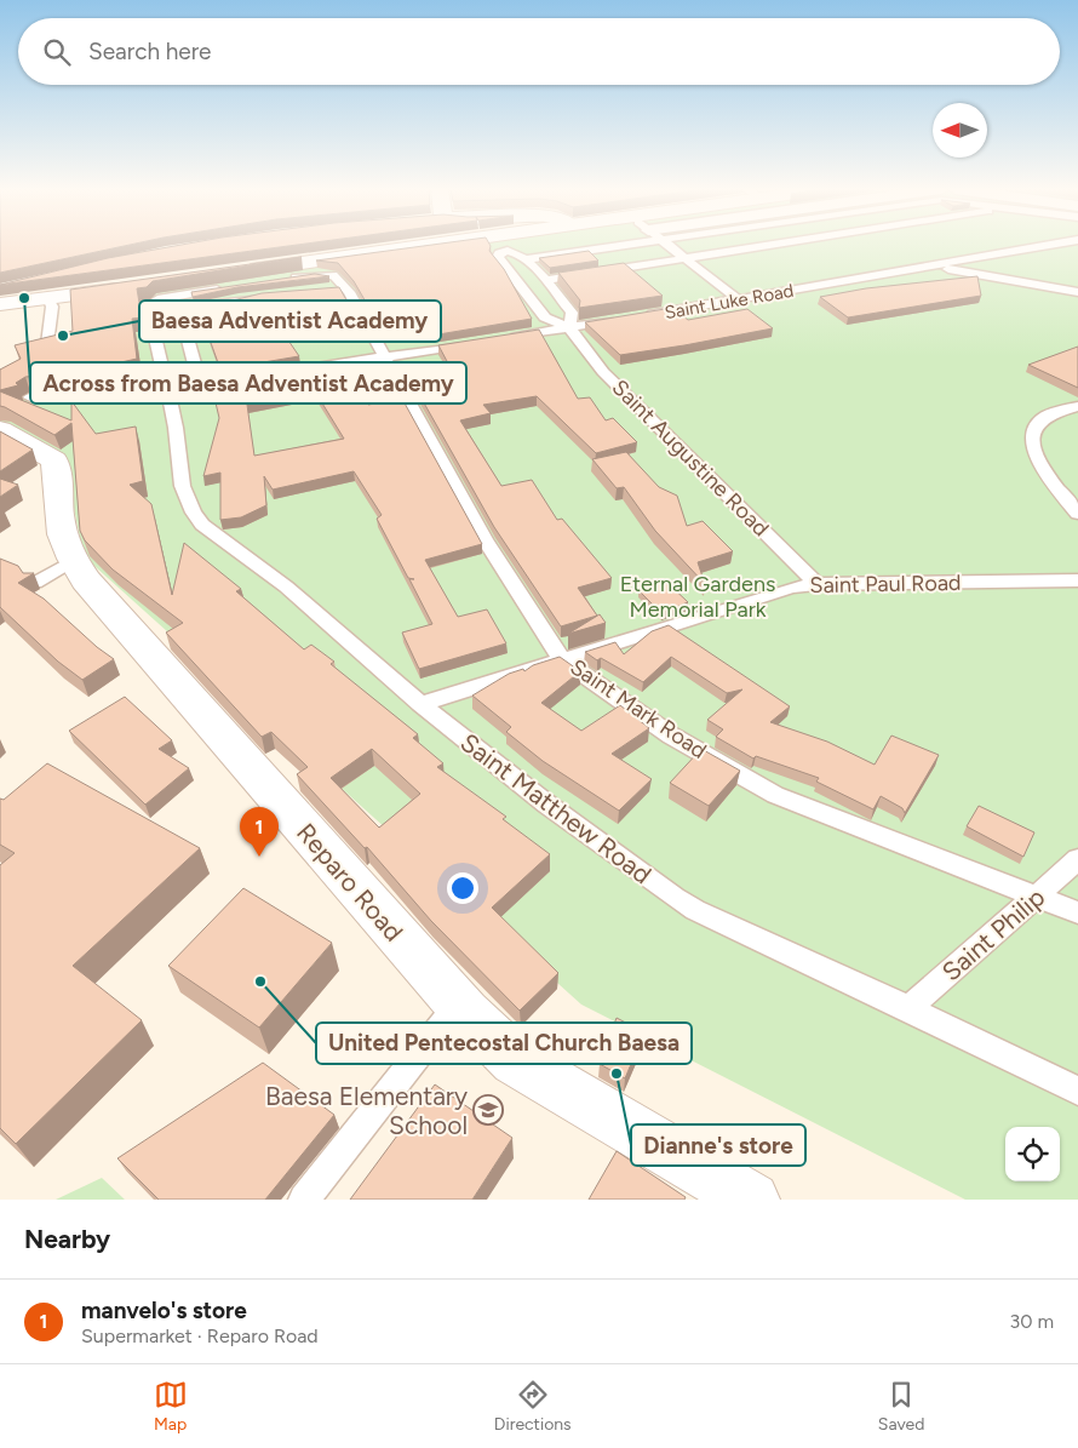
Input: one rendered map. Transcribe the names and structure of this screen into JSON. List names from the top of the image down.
{
  "streets": {
    "street": ["Reparo Road"],
    "lane": [
      "Saint Luke Road",
      "Saint Augustine Road",
      "Saint Paul Road",
      "Saint Mark Road",
      "Saint Matthew Road",
      "Saint Philip"
    ]
  },
  "crossings": [
    ["Saint Luke Road", "Saint Augustine Road"],
    ["Saint Augustine Road", "Saint Paul Road"],
    ["Saint Paul Road", "Saint Mark Road"],
    ["Saint Paul Road", "Saint Matthew Road"],
    ["Saint Mark Road", "Saint Philip"],
    ["Saint Matthew Road", "Saint Philip"]
  ],
  "parks": ["Eternal Gardens Memorial Park"],
  "places": {
    "other": [
      "Across from Baesa Adventist Academy",
      "Baesa Adventist Academy",
      "United Pentecostal Church Baesa",
      "Dianne's store"
    ],
    "school or university": ["Baesa Elementary School"]
  },
  "north": "left",
  "page": {
    "search": "Search here",
    "pins": "1",
    "heading": "Nearby",
    "list": [
      {
        "mark": "1",
        "name": "manvelo's store",
        "note": "Supermarket · Reparo Road",
        "value": "30 m"
      }
    ],
    "nav": ["Map", "Directions", "Saved"]
  }
}
